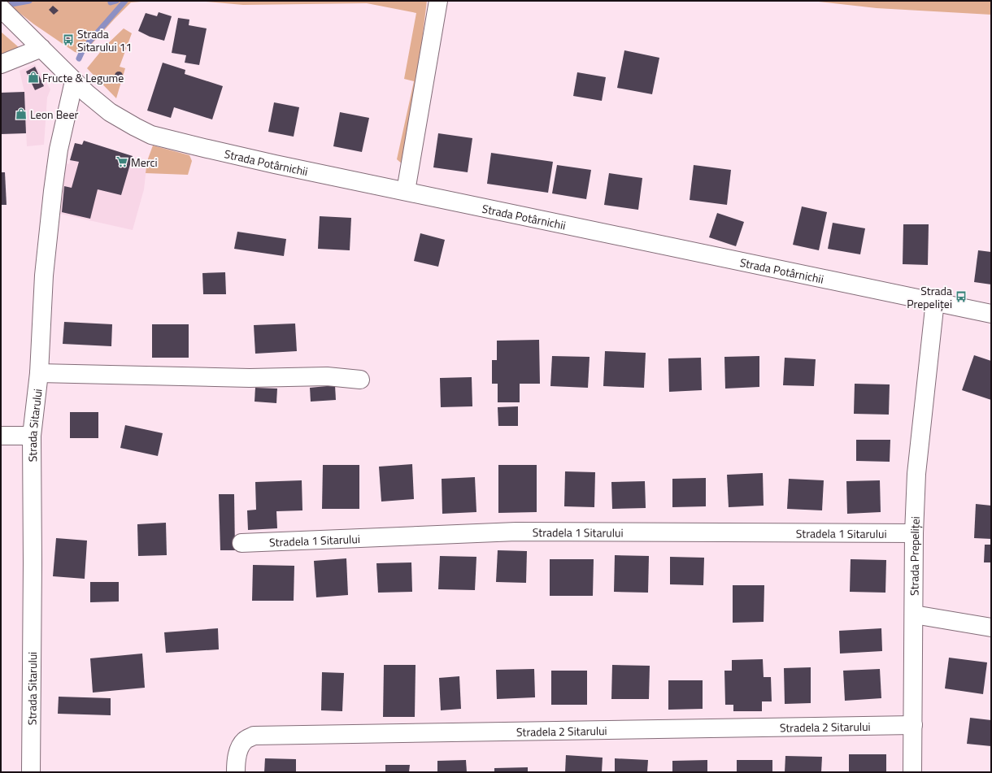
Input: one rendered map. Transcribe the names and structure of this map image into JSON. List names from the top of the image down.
{
  "streets": {
    "street": [
      "Strada Potârnichii",
      "Strada Sitarului",
      "Stradela 1 Sitarului",
      "Strada Prepeliței",
      "Stradela 2 Sitarului"
    ]
  },
  "crossings": [
    ["Strada Potârnichii", "Strada Sitarului"],
    ["Strada Potârnichii", "Strada Prepeliței"],
    ["Stradela 1 Sitarului", "Strada Prepeliței"],
    ["Strada Prepeliței", "Stradela 2 Sitarului"]
  ],
  "places": {
    "bus stop": ["Strada Sitarului 11", "Strada Prepeliței"],
    "shop": ["Fructe & Legume", "Leon Beer"],
    "supermarket": ["Merci"]
  }
}
